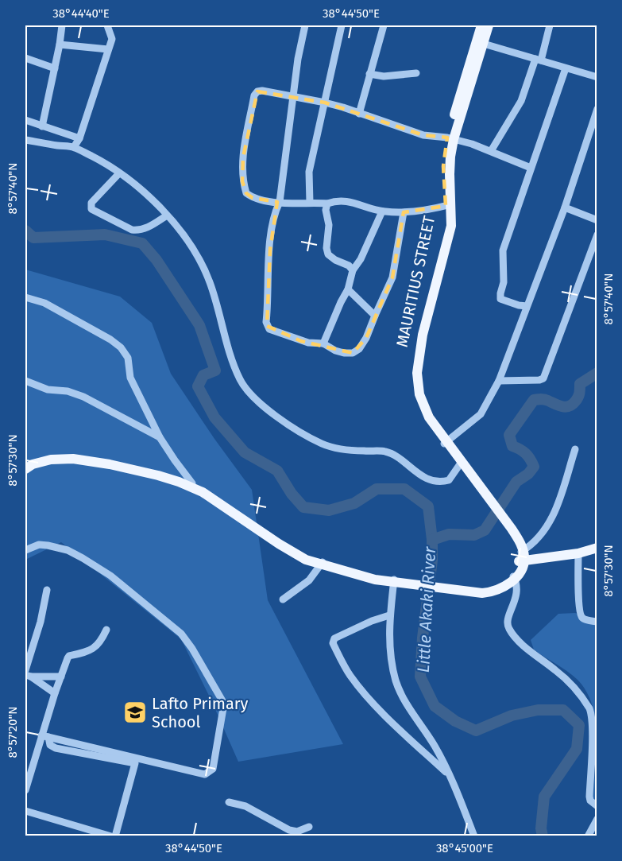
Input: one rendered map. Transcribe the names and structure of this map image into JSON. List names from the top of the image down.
{
  "streets": {
    "main road": ["MAURITIUS STREET"]
  },
  "water": ["Little Akaki River"],
  "places": {
    "school or university": ["Lafto Primary School"]
  },
  "coordinates": [
    "38°44'40\"E",
    "38°44'50\"E",
    "8°57'40\"N",
    "8°57'30\"N",
    "8°57'20\"N",
    "38°45'00\"E"
  ]
}
